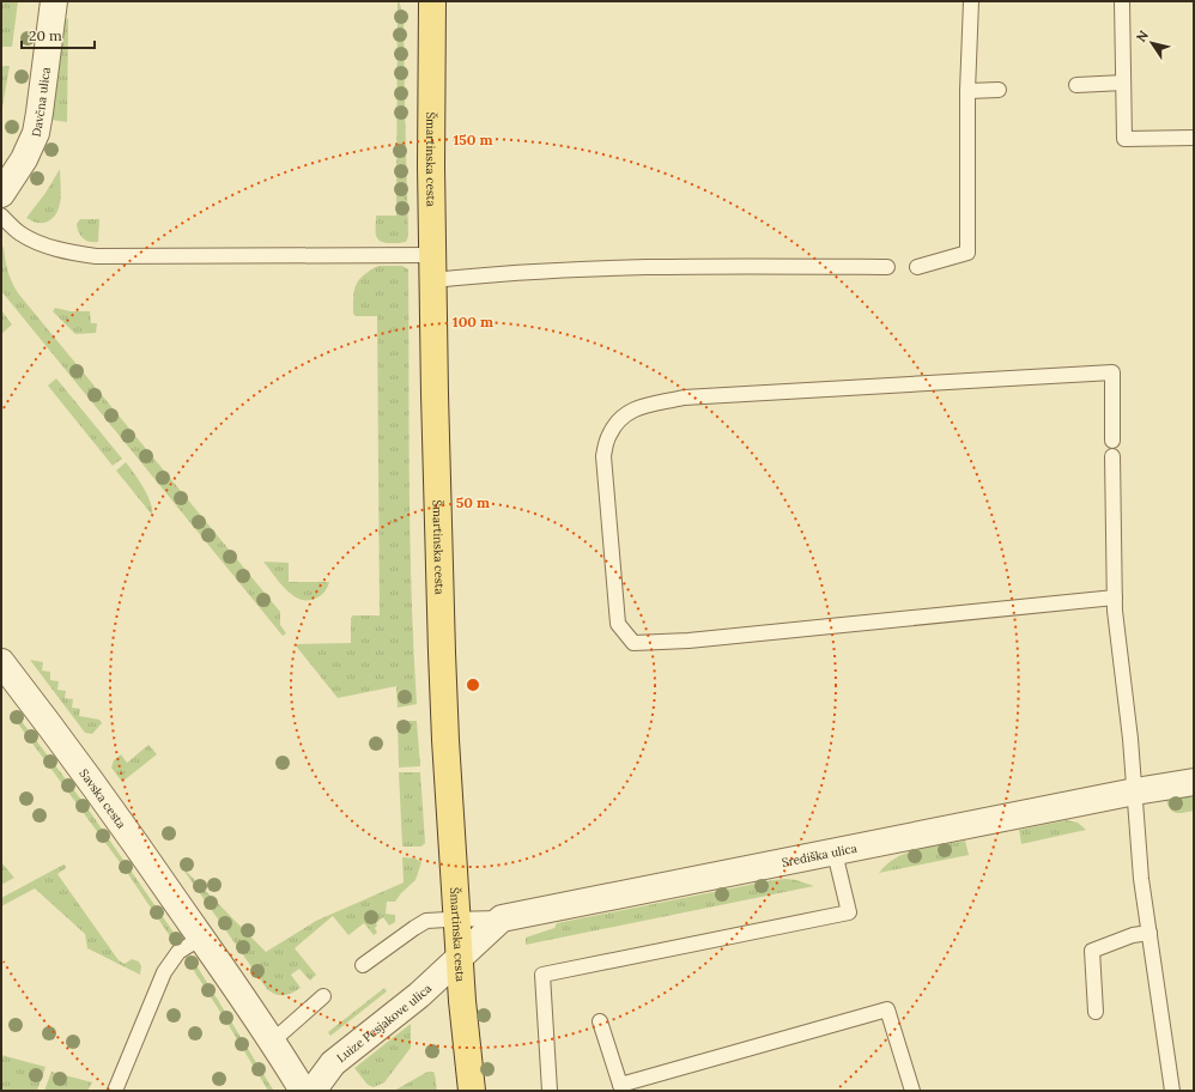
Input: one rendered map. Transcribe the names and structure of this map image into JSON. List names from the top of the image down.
{
  "streets": {
    "main road": ["Šmartinska cesta"],
    "street": [
      "Davčna ulica",
      "Savska cesta",
      "Središka ulica",
      "Luize Pesjakove ulica"
    ]
  },
  "crossings": [
    ["Šmartinska cesta", "Luize Pesjakove ulica"]
  ],
  "scale_bar": "20 m",
  "north": "top left",
  "rings": ["150 m", "100 m", "50 m"]
}
